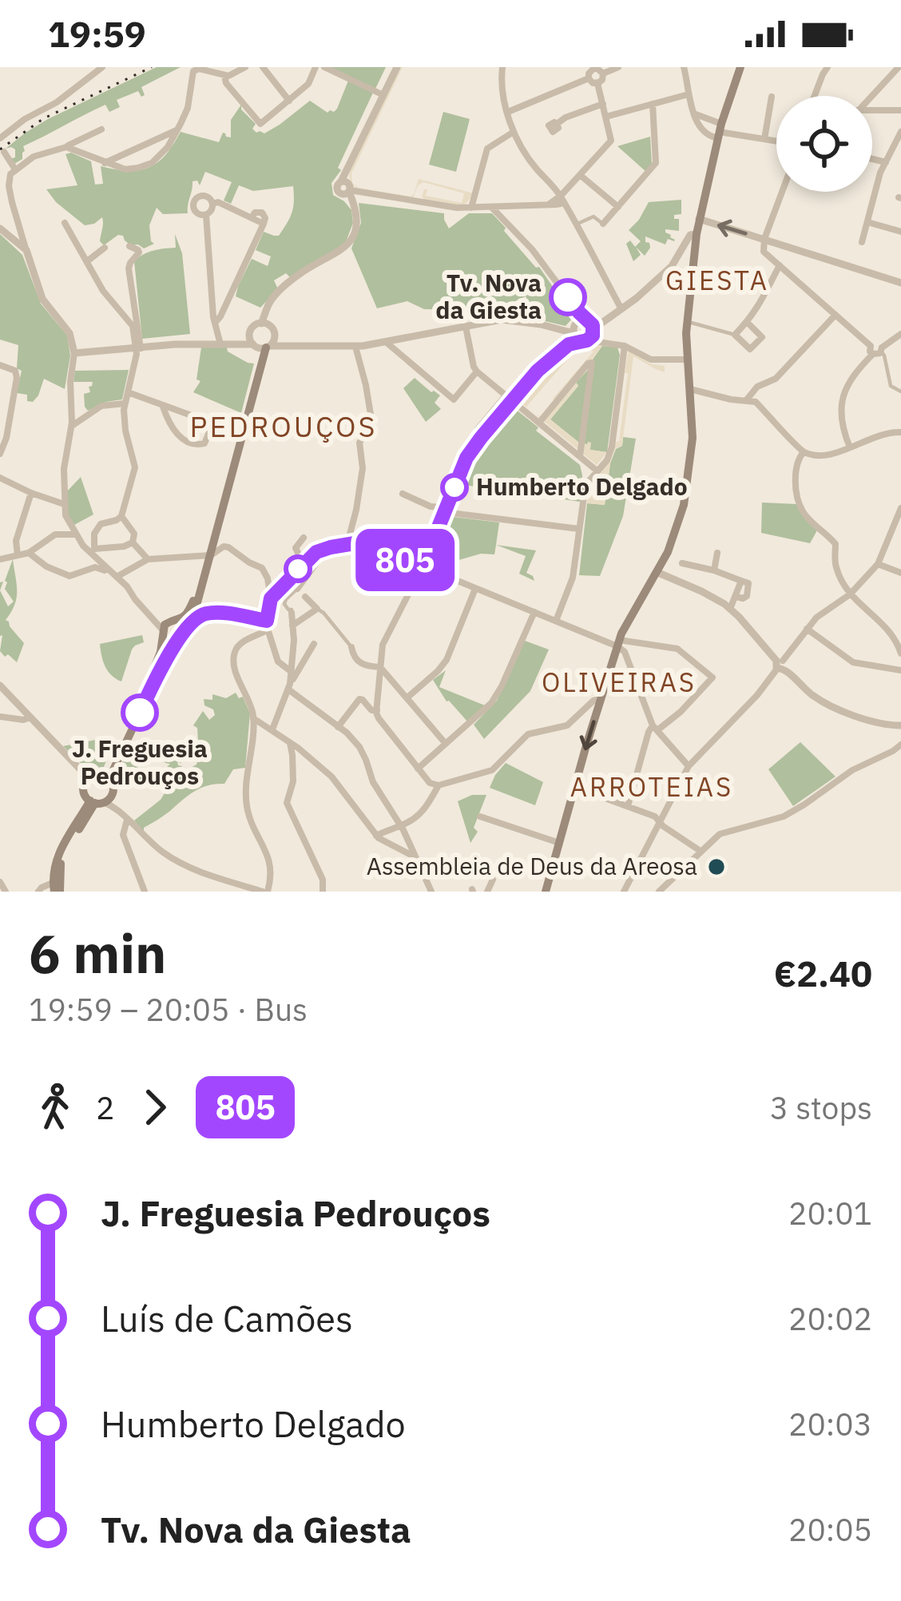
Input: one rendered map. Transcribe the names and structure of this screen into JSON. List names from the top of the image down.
{
  "districts": [
    "GIESTA",
    "PEDROUÇOS",
    "OLIVEIRAS",
    "ARROTEIAS"
  ],
  "places": [
    "Tv. Nova da Giesta",
    "Humberto Delgado",
    "J. Freguesia Pedrouços",
    "Assembleia de Deus da Areosa"
  ],
  "lines": ["bus line 805"],
  "page": {
    "status": "19:59",
    "on_map": "805",
    "heading": ["6 min", "19:59 – 20:05 · Bus", "€2.40"],
    "legs": ["2", "805", "3 stops"],
    "list": [
      {
        "name": "J. Freguesia Pedrouços",
        "value": "20:01"
      },
      {
        "name": "Luís de Camões",
        "value": "20:02"
      },
      {
        "name": "Humberto Delgado",
        "value": "20:03"
      },
      {
        "name": "Tv. Nova da Giesta",
        "value": "20:05"
      }
    ]
  }
}
